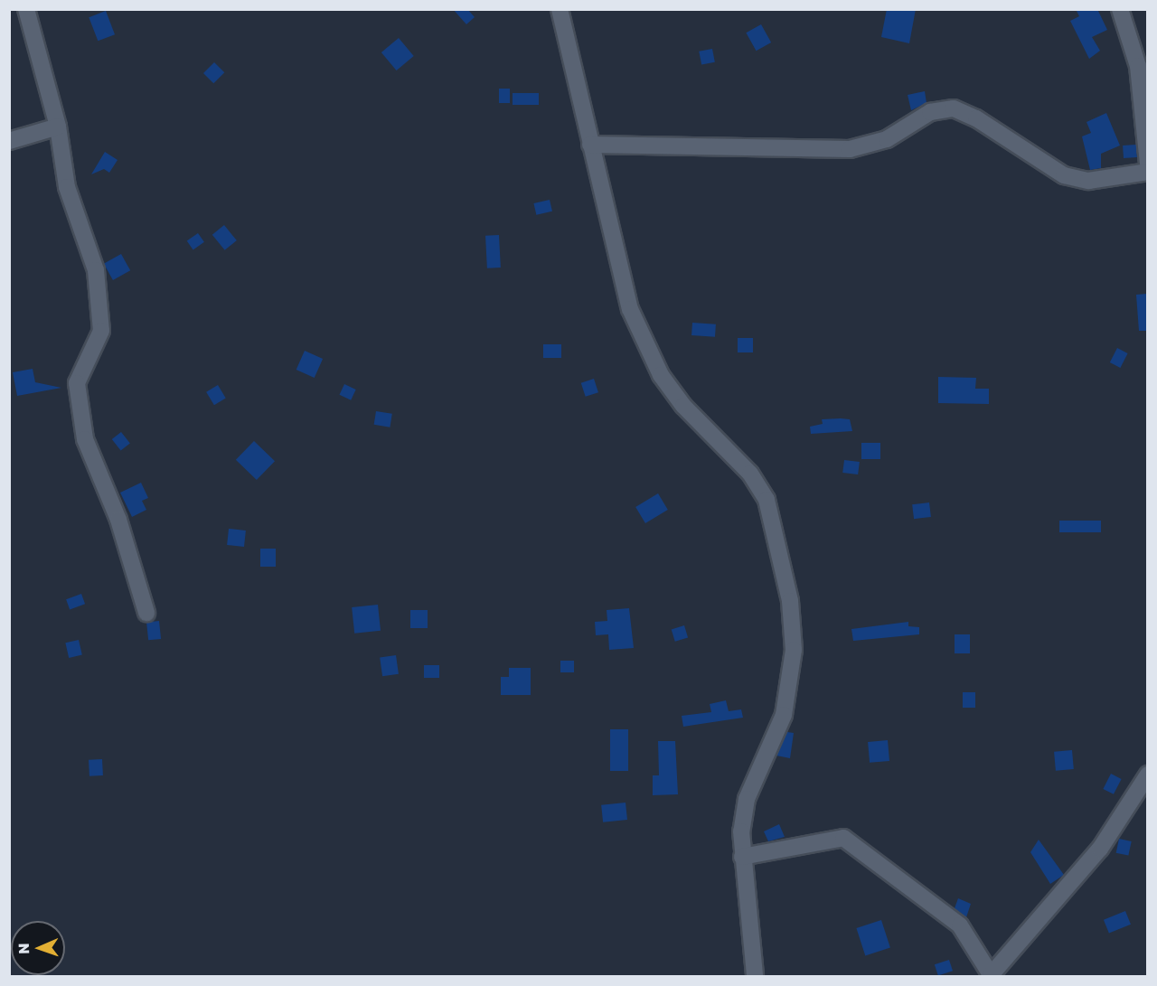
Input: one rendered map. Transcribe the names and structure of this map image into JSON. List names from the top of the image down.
{
  "north": "left"
}
